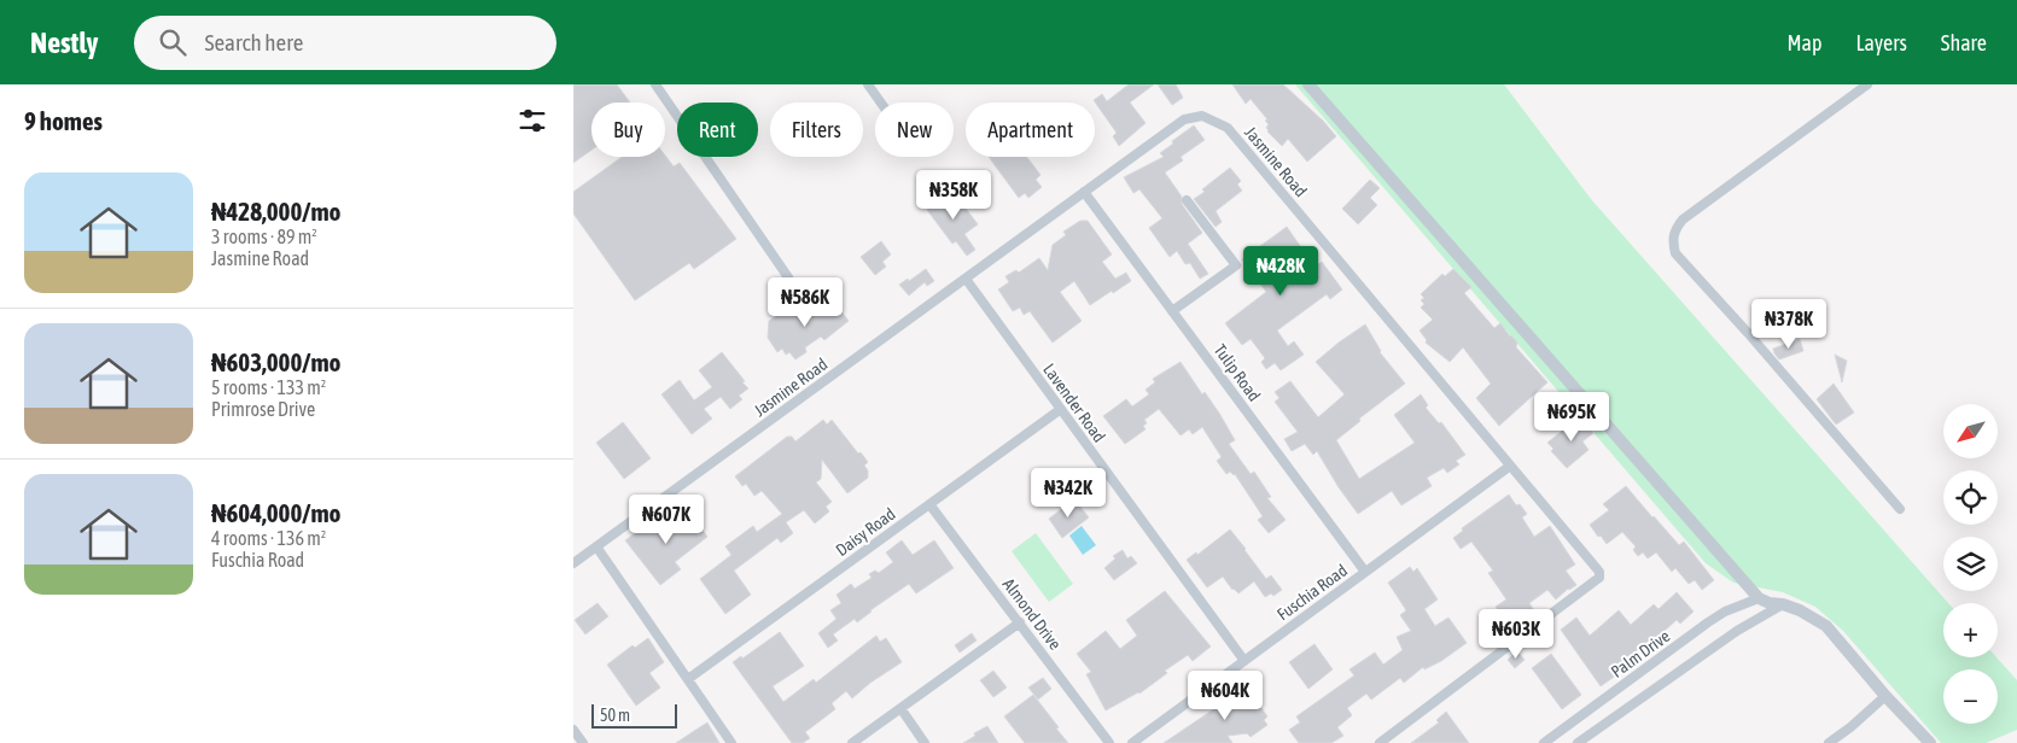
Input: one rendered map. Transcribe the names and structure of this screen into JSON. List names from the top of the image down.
{
  "streets": {
    "street": [
      "Jasmine Road",
      "Tulip Road",
      "Lavender Road",
      "Daisy Road",
      "Fuschia Road",
      "Almond Drive",
      "Palm Drive"
    ]
  },
  "crossings": [
    ["Jasmine Road", "Tulip Road"],
    ["Jasmine Road", "Lavender Road"],
    ["Jasmine Road", "Fuschia Road"],
    ["Tulip Road", "Fuschia Road"],
    ["Lavender Road", "Daisy Road"],
    ["Lavender Road", "Fuschia Road"],
    ["Daisy Road", "Almond Drive"]
  ],
  "scale_bar": "50 m",
  "north": "bottom left",
  "page": {
    "header": "Nestly",
    "search": "Search here",
    "nav": ["Map", "Layers", "Share"],
    "heading": "9 homes",
    "chip": [
      "Buy",
      "Rent",
      "Filters",
      "New",
      "Apartment"
    ],
    "list": [
      {
        "name": "₦428,000/mo",
        "note": "3 rooms · 89 m² · Jasmine Road"
      },
      {
        "name": "₦603,000/mo",
        "note": "5 rooms · 133 m² · Primrose Drive"
      },
      {
        "name": "₦604,000/mo",
        "note": "4 rooms · 136 m² · Fuschia Road"
      }
    ],
    "price": [
      "₦358K",
      "₦428K",
      "₦586K",
      "₦378K",
      "₦695K",
      "₦342K",
      "₦607K",
      "₦603K",
      "₦604K"
    ],
    "map_buttons": ["+", "−"],
    "scale": "50 m"
  }
}
